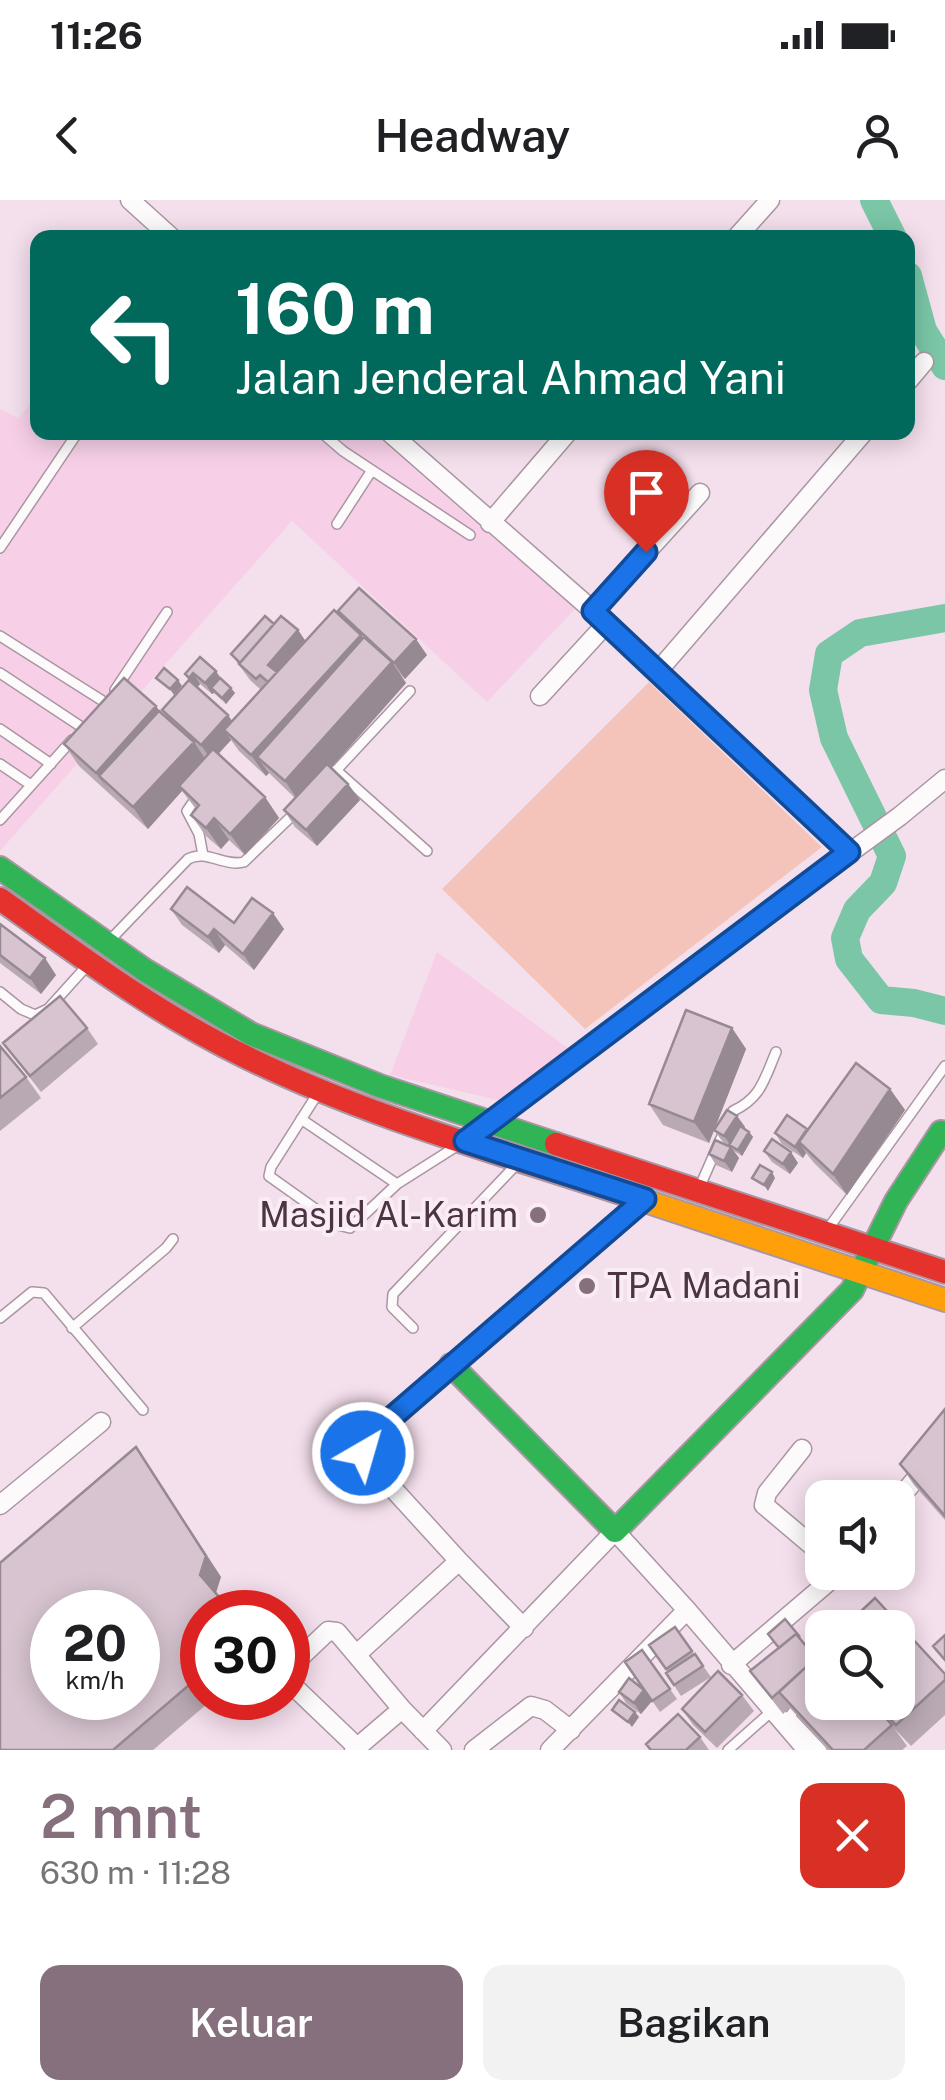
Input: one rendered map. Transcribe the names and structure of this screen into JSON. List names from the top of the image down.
{
  "places": ["Masjid Al-Karim", "TPA Madani"],
  "page": {
    "status": "11:26",
    "header": "Headway",
    "turn": ["160 m", "Jalan Jenderal Ahmad Yani"],
    "speed": "20 km/h",
    "limit": "30",
    "heading": ["2 mnt", "630 m · 11:28"],
    "buttons": ["Keluar", "Bagikan"]
  }
}
